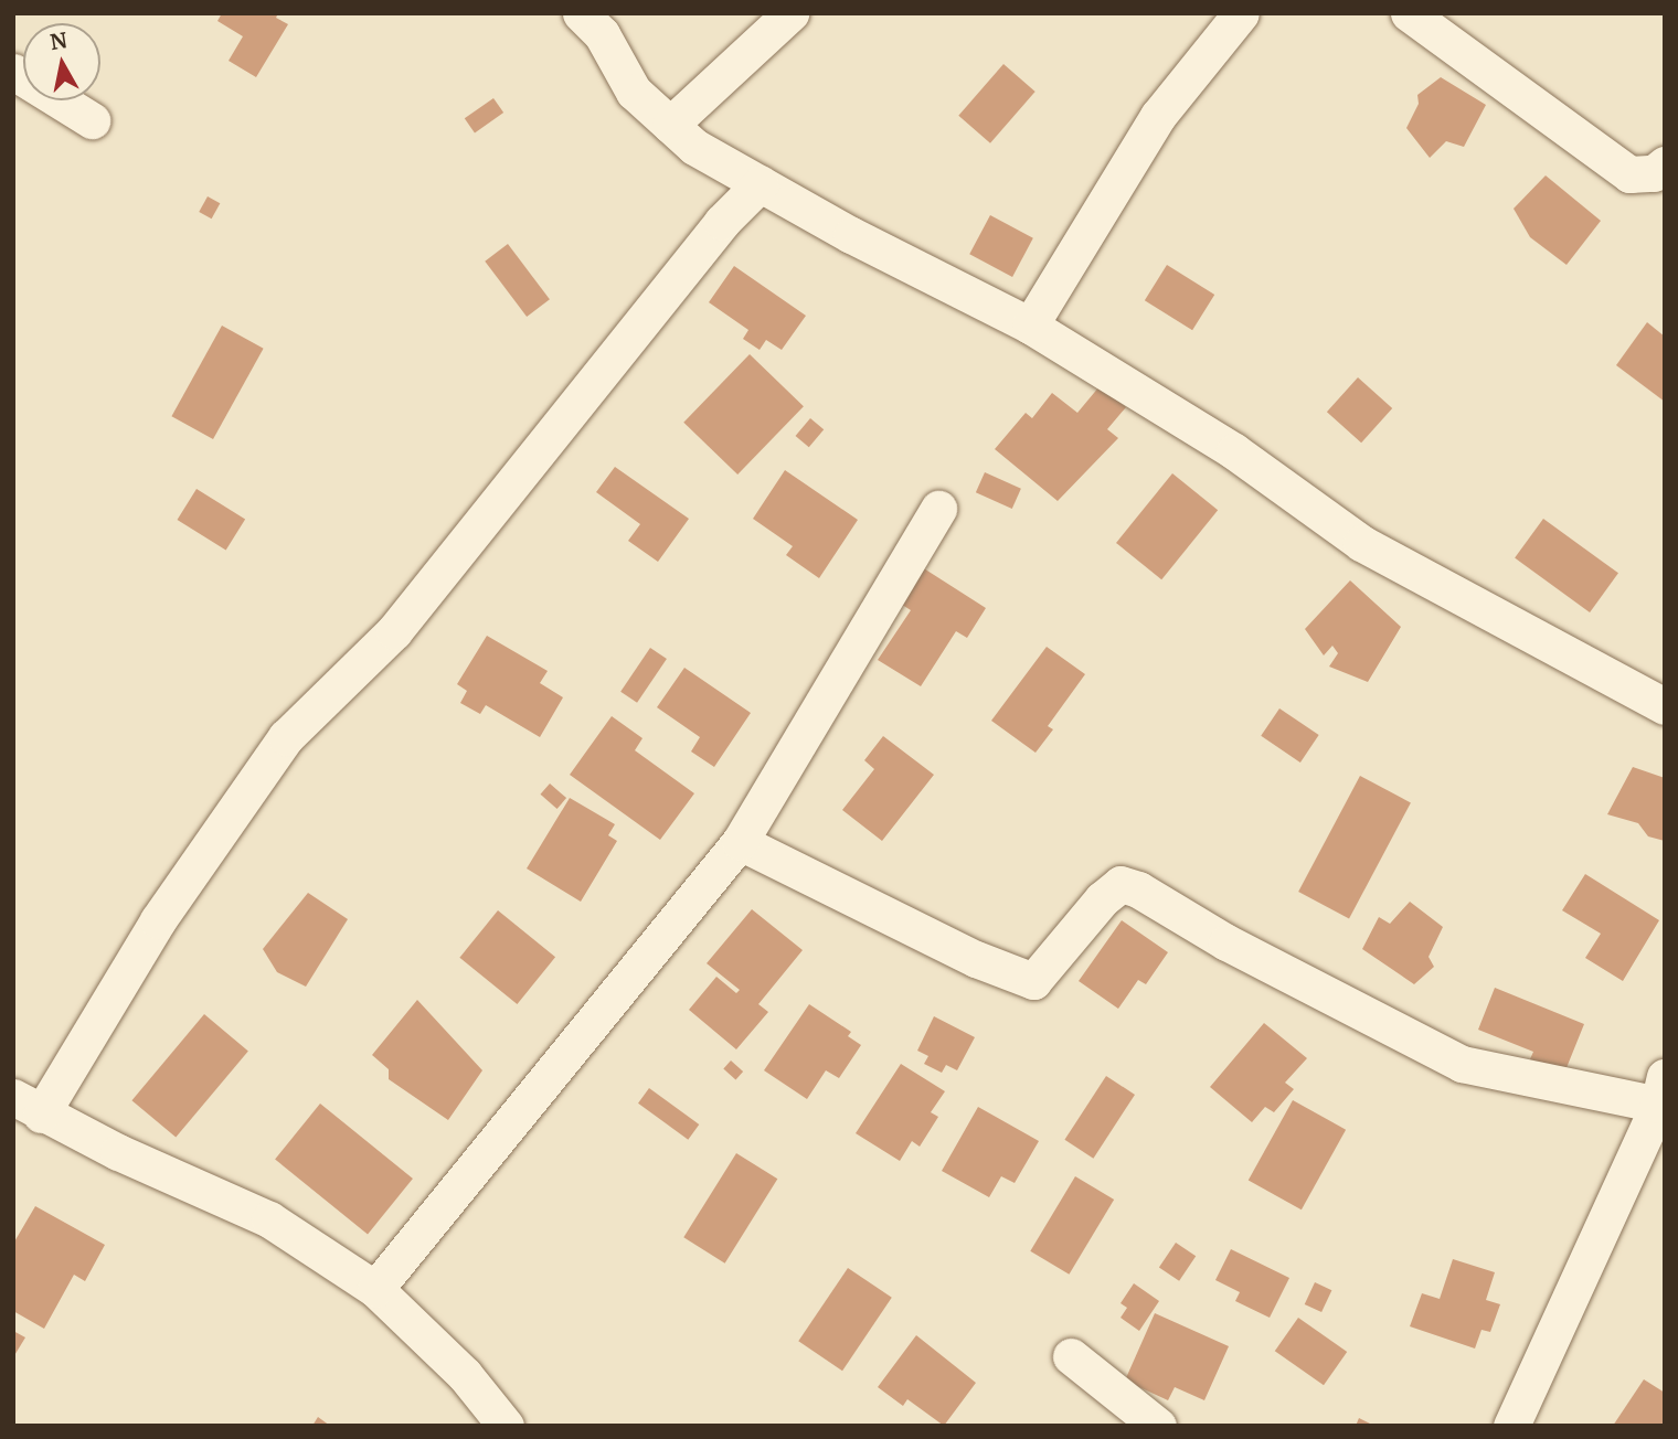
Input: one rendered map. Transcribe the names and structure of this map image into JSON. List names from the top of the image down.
{
  "north": "top"
}
